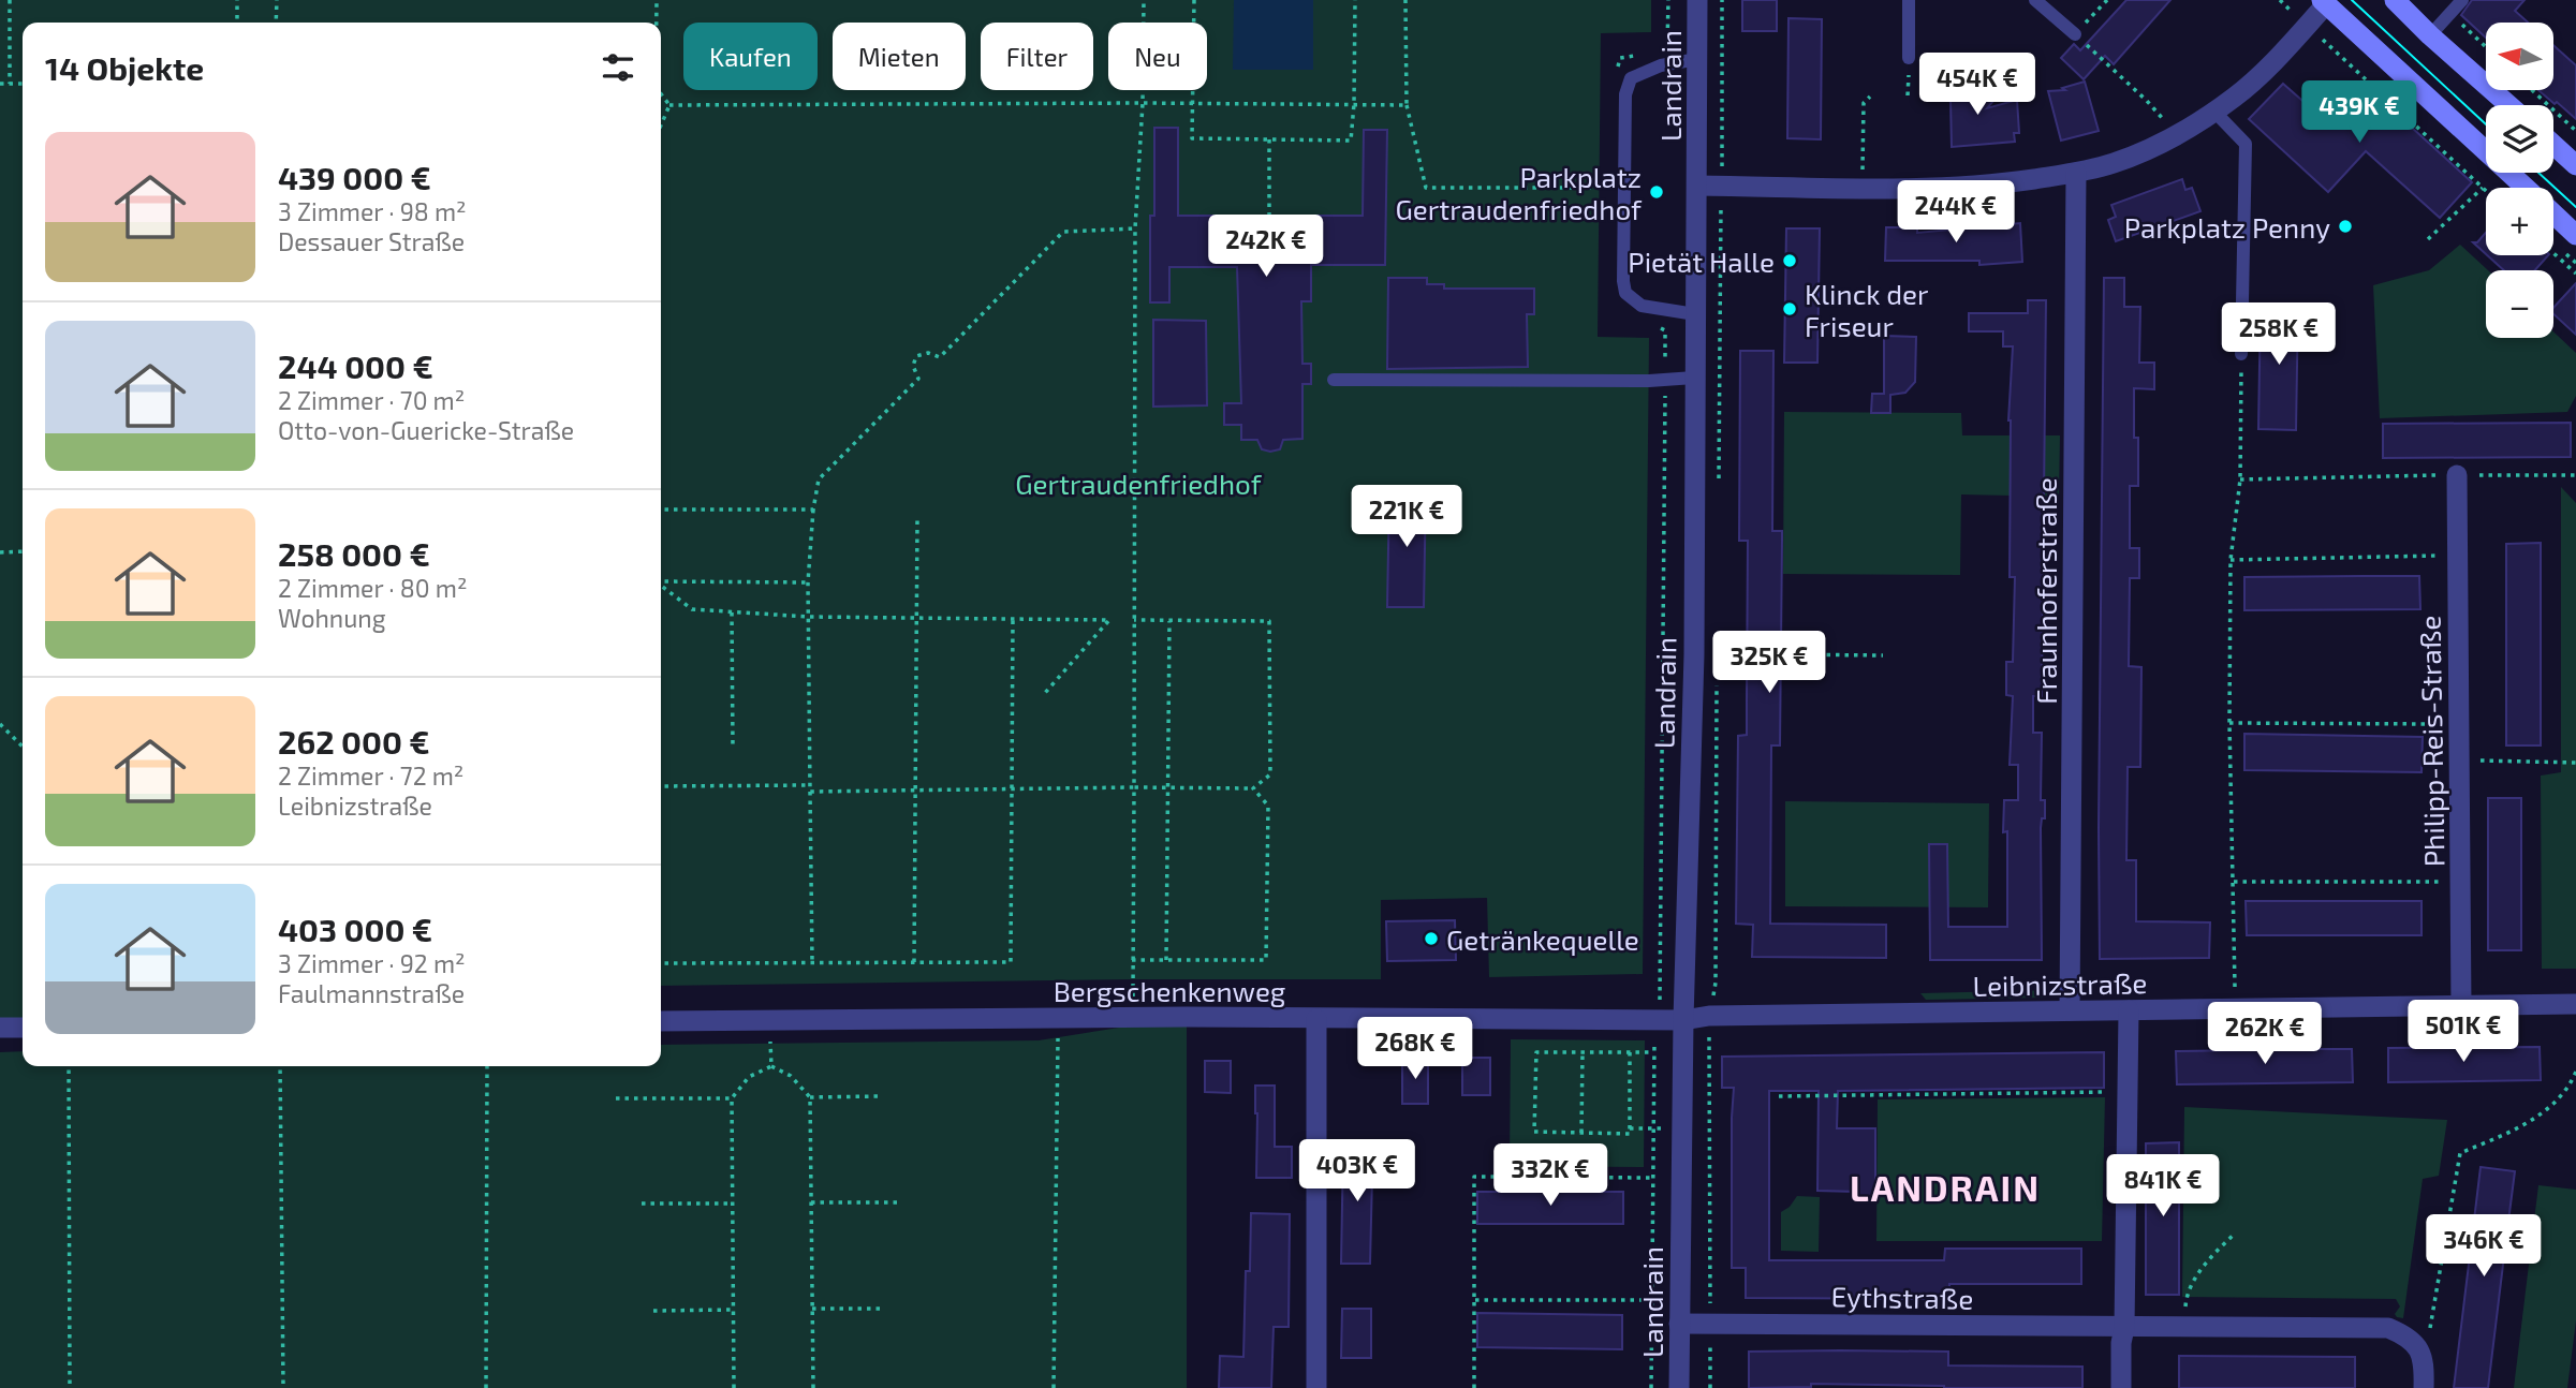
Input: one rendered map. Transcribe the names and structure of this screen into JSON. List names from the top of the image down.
{
  "streets": {
    "street": [
      "Landrain",
      "Fraunhoferstraße",
      "Philipp-Reis-Straße",
      "Leibnizstraße",
      "Bergschenkenweg",
      "Eythstraße"
    ]
  },
  "crossings": [
    ["Landrain", "Leibnizstraße"],
    ["Landrain", "Bergschenkenweg"],
    ["Landrain", "Eythstraße"],
    ["Fraunhoferstraße", "Leibnizstraße"],
    ["Philipp-Reis-Straße", "Leibnizstraße"],
    ["Leibnizstraße", "Bergschenkenweg"]
  ],
  "districts": ["LANDRAIN"],
  "parks": ["Gertraudenfriedhof"],
  "places": [
    "Parkplatz Gertraudenfriedhof",
    "Parkplatz Penny",
    "Pietät Halle",
    "Klinck der Friseur",
    "Getränkequelle"
  ],
  "north": "left",
  "page": {
    "map_buttons": ["+", "−"],
    "chip": [
      "Kaufen",
      "Mieten",
      "Filter",
      "Neu"
    ],
    "heading": "14 Objekte",
    "price": [
      "454K €",
      "439K €",
      "244K €",
      "242K €",
      "258K €",
      "221K €",
      "325K €",
      "501K €",
      "262K €",
      "268K €",
      "403K €",
      "332K €",
      "841K €",
      "346K €"
    ],
    "list": [
      {
        "name": "439 000 €",
        "note": "3 Zimmer · 98 m² · Dessauer Straße"
      },
      {
        "name": "244 000 €",
        "note": "2 Zimmer · 70 m² · Otto-von-Guericke-Straße"
      },
      {
        "name": "258 000 €",
        "note": "2 Zimmer · 80 m² · Wohnung"
      },
      {
        "name": "262 000 €",
        "note": "2 Zimmer · 72 m² · Leibnizstraße"
      },
      {
        "name": "403 000 €",
        "note": "3 Zimmer · 92 m² · Faulmannstraße"
      }
    ]
  }
}
